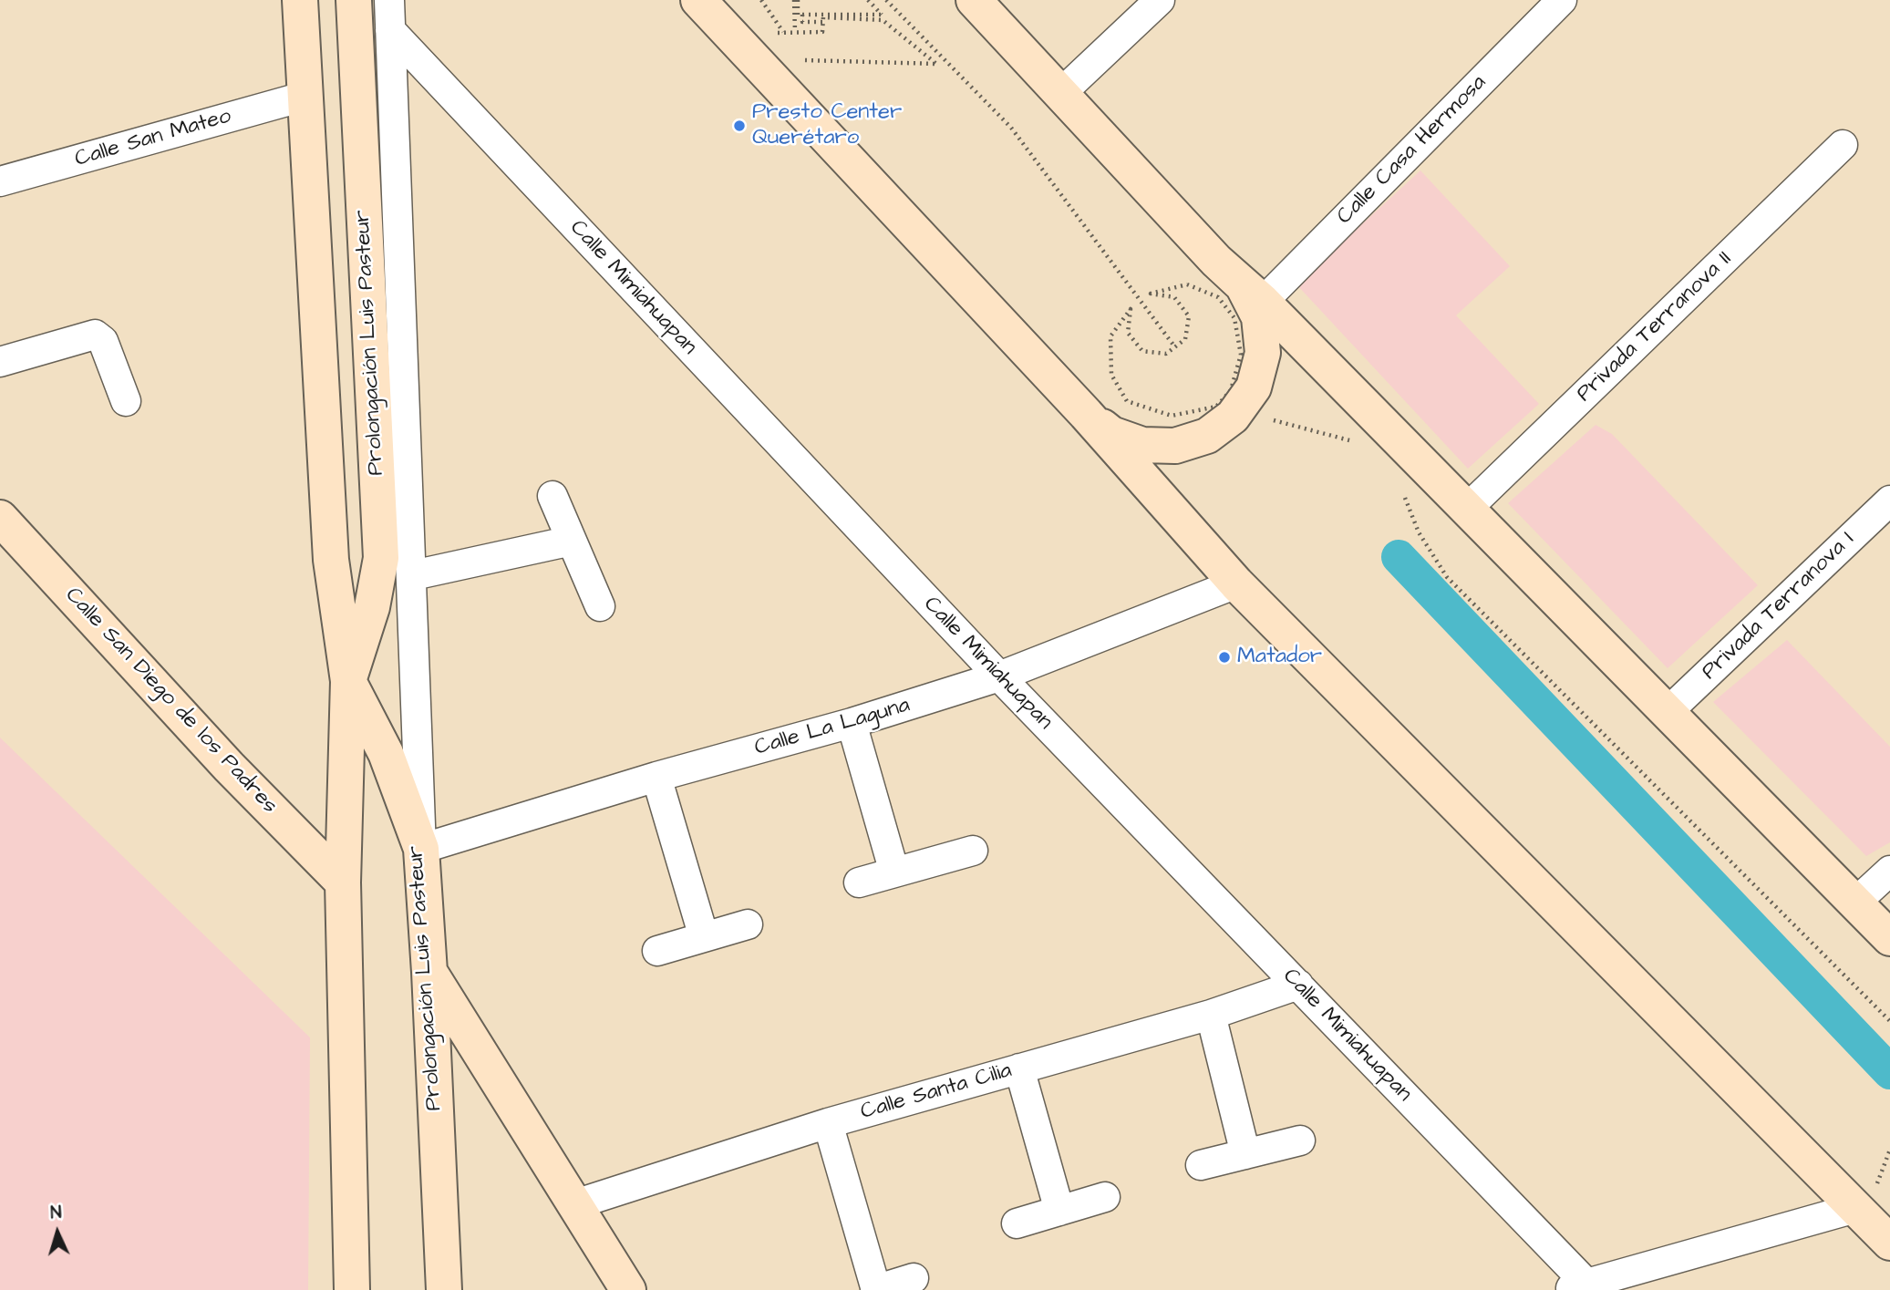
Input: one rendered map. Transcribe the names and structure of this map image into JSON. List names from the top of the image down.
{
  "streets": {
    "main road": ["Prolongación Luis Pasteur", "Calle San Diego de los Padres"],
    "street": [
      "Calle San Mateo",
      "Calle Casa Hermosa",
      "Calle Mimiahuapan",
      "Privada Terranova II",
      "Privada Terranova I",
      "Calle La Laguna",
      "Calle Santa Cilia"
    ]
  },
  "crossings": [
    ["Calle San Mateo", "Prolongación Luis Pasteur"],
    ["Calle Mimiahuapan", "Calle La Laguna"],
    ["Calle Mimiahuapan", "Calle Santa Cilia"],
    ["Prolongación Luis Pasteur", "Calle San Diego de los Padres"],
    ["Prolongación Luis Pasteur", "Calle La Laguna"]
  ],
  "places": ["Presto Center Querétaro", "Matador"],
  "north": "top"
}
